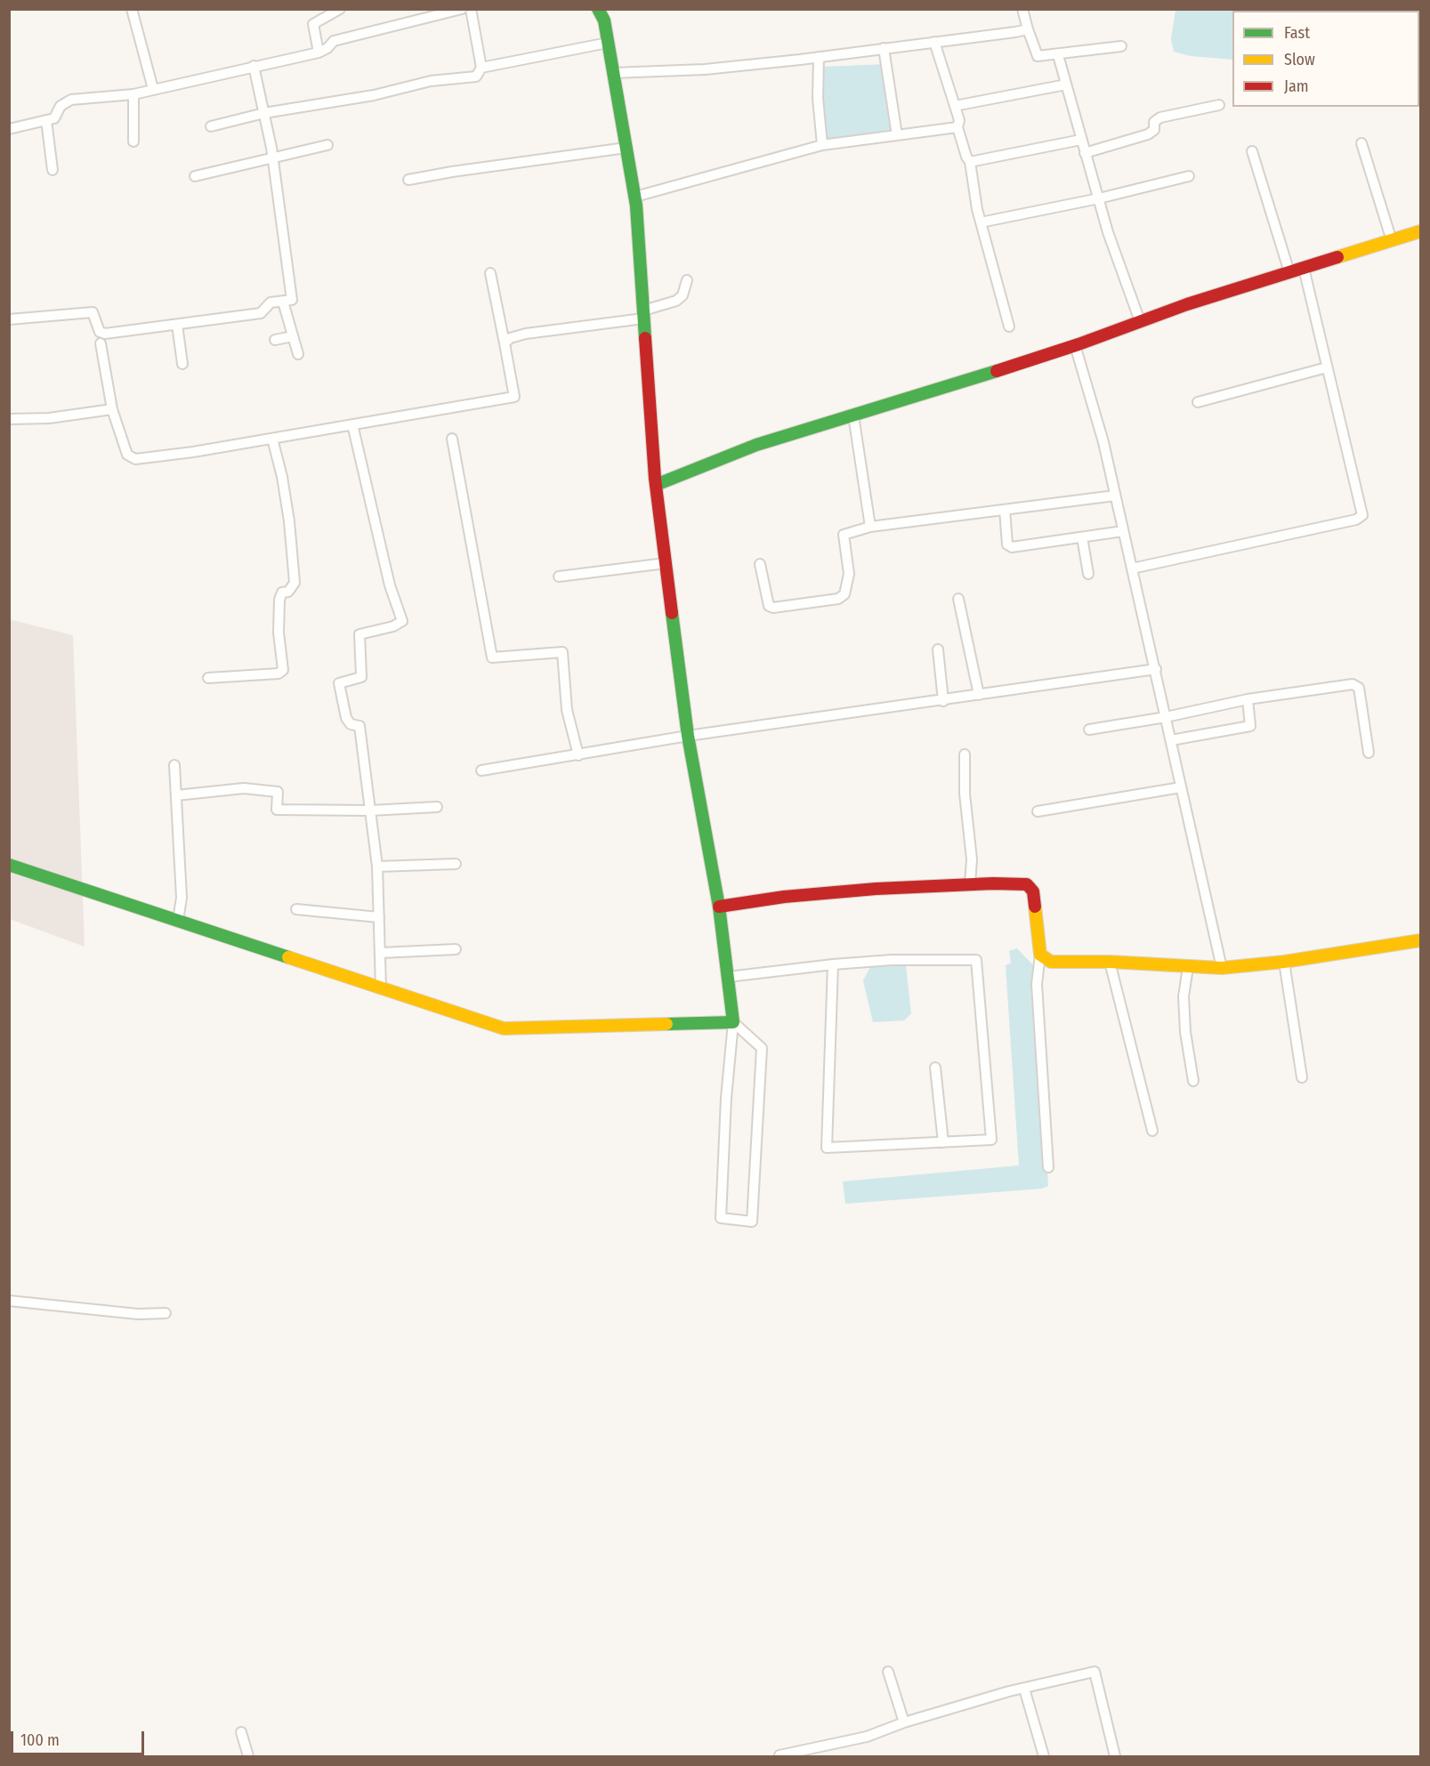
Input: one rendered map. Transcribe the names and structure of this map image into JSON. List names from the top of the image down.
{
  "legend": ["Fast", "Slow", "Jam"],
  "scale_bar": "100 m"
}
